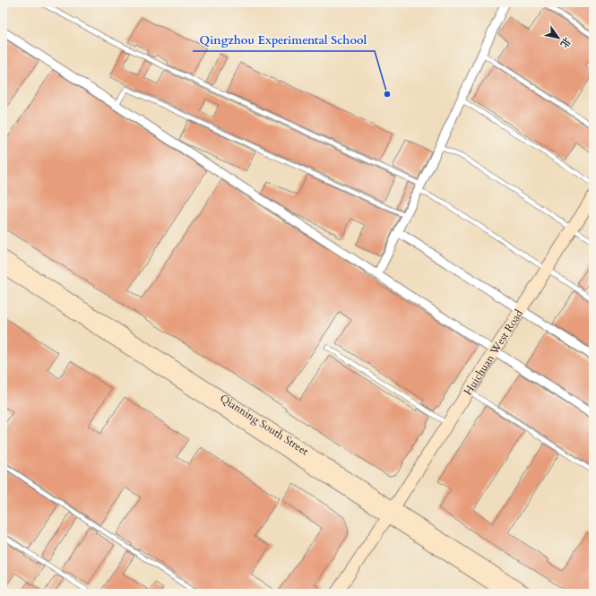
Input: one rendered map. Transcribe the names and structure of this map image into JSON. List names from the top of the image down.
{
  "streets": {
    "main road": ["Huichuan West Road", "Qianning South Street"]
  },
  "crossings": [
    ["Huichuan West Road", "Qianning South Street"]
  ],
  "places": ["Qingzhou Experimental School"],
  "north": "bottom right"
}
